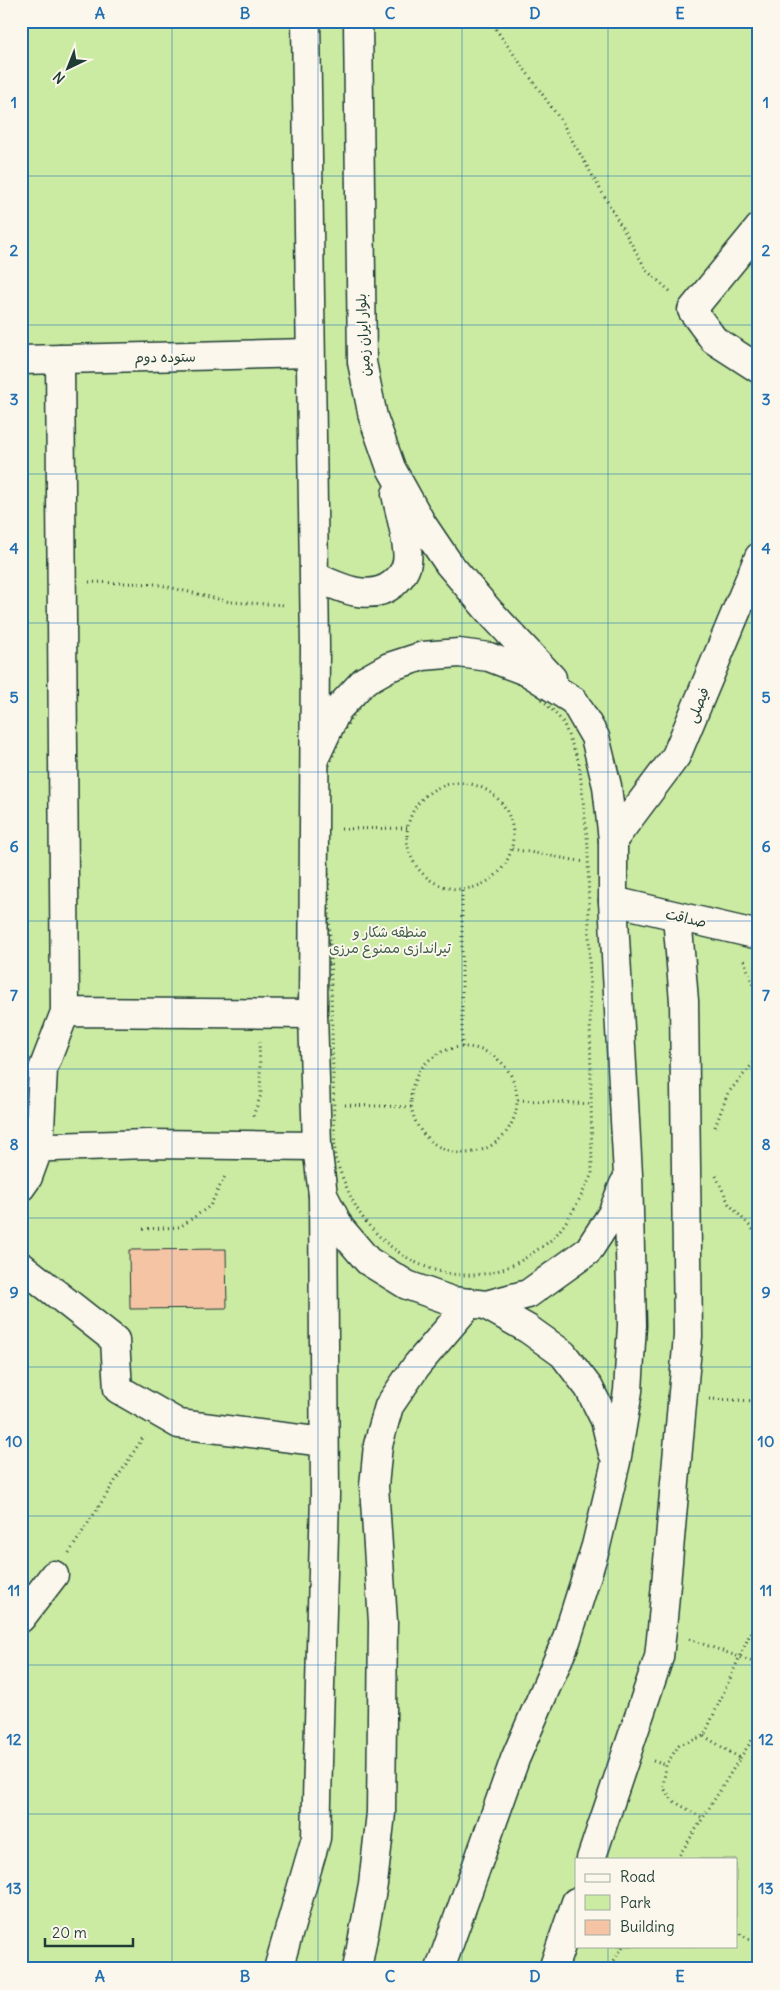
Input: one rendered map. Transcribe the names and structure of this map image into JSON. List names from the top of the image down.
{
  "streets": {
    "street": [
      "بلوار ایران زمین",
      "ستوده دوم",
      "فیصلی",
      "صداقت"
    ]
  },
  "parks": ["منطقه شکار و تیراندازی ممنوع مرزی"],
  "legend": ["Road", "Park", "Building"],
  "scale_bar": "20 m",
  "north": "bottom left",
  "grid": {
    "columns": [
      "A",
      "B",
      "C",
      "D",
      "E"
    ],
    "rows": [
      "1",
      "2",
      "3",
      "4",
      "5",
      "6",
      "7",
      "8",
      "9",
      "10",
      "11",
      "12",
      "13"
    ]
  }
}
